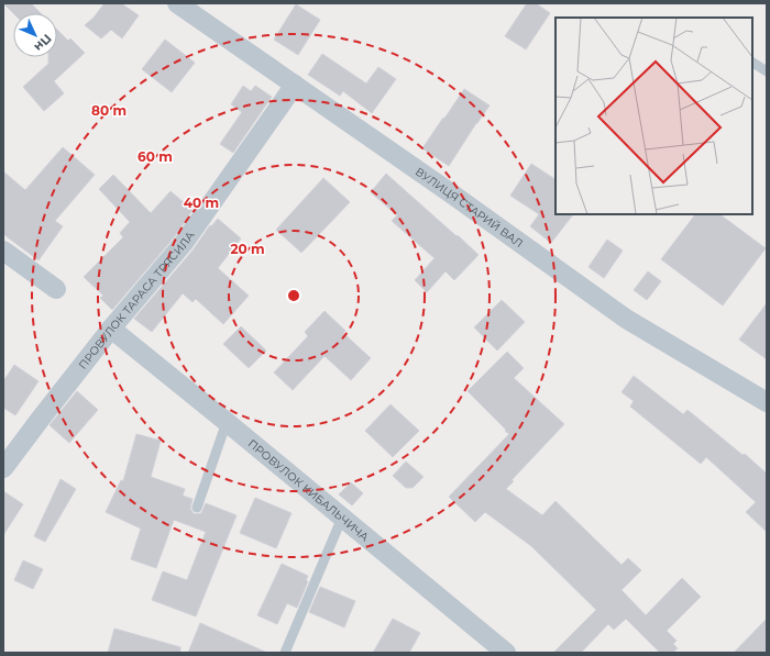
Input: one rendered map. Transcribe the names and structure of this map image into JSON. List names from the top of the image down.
{
  "streets": {
    "street": ["ВУЛИЦЯ СТАРИЙ ВАЛ", "ПРОВУЛОК ТАРАСА ТРЯСИЛА", "ПРОВУЛОК КИБАЛЬЧИЧА"]
  },
  "crossings": [
    ["ВУЛИЦЯ СТАРИЙ ВАЛ", "ПРОВУЛОК ТАРАСА ТРЯСИЛА"],
    ["ПРОВУЛОК ТАРАСА ТРЯСИЛА", "ПРОВУЛОК КИБАЛЬЧИЧА"]
  ],
  "north": "bottom right",
  "rings": [
    "80 m",
    "60 m",
    "40 m",
    "20 m"
  ]
}
